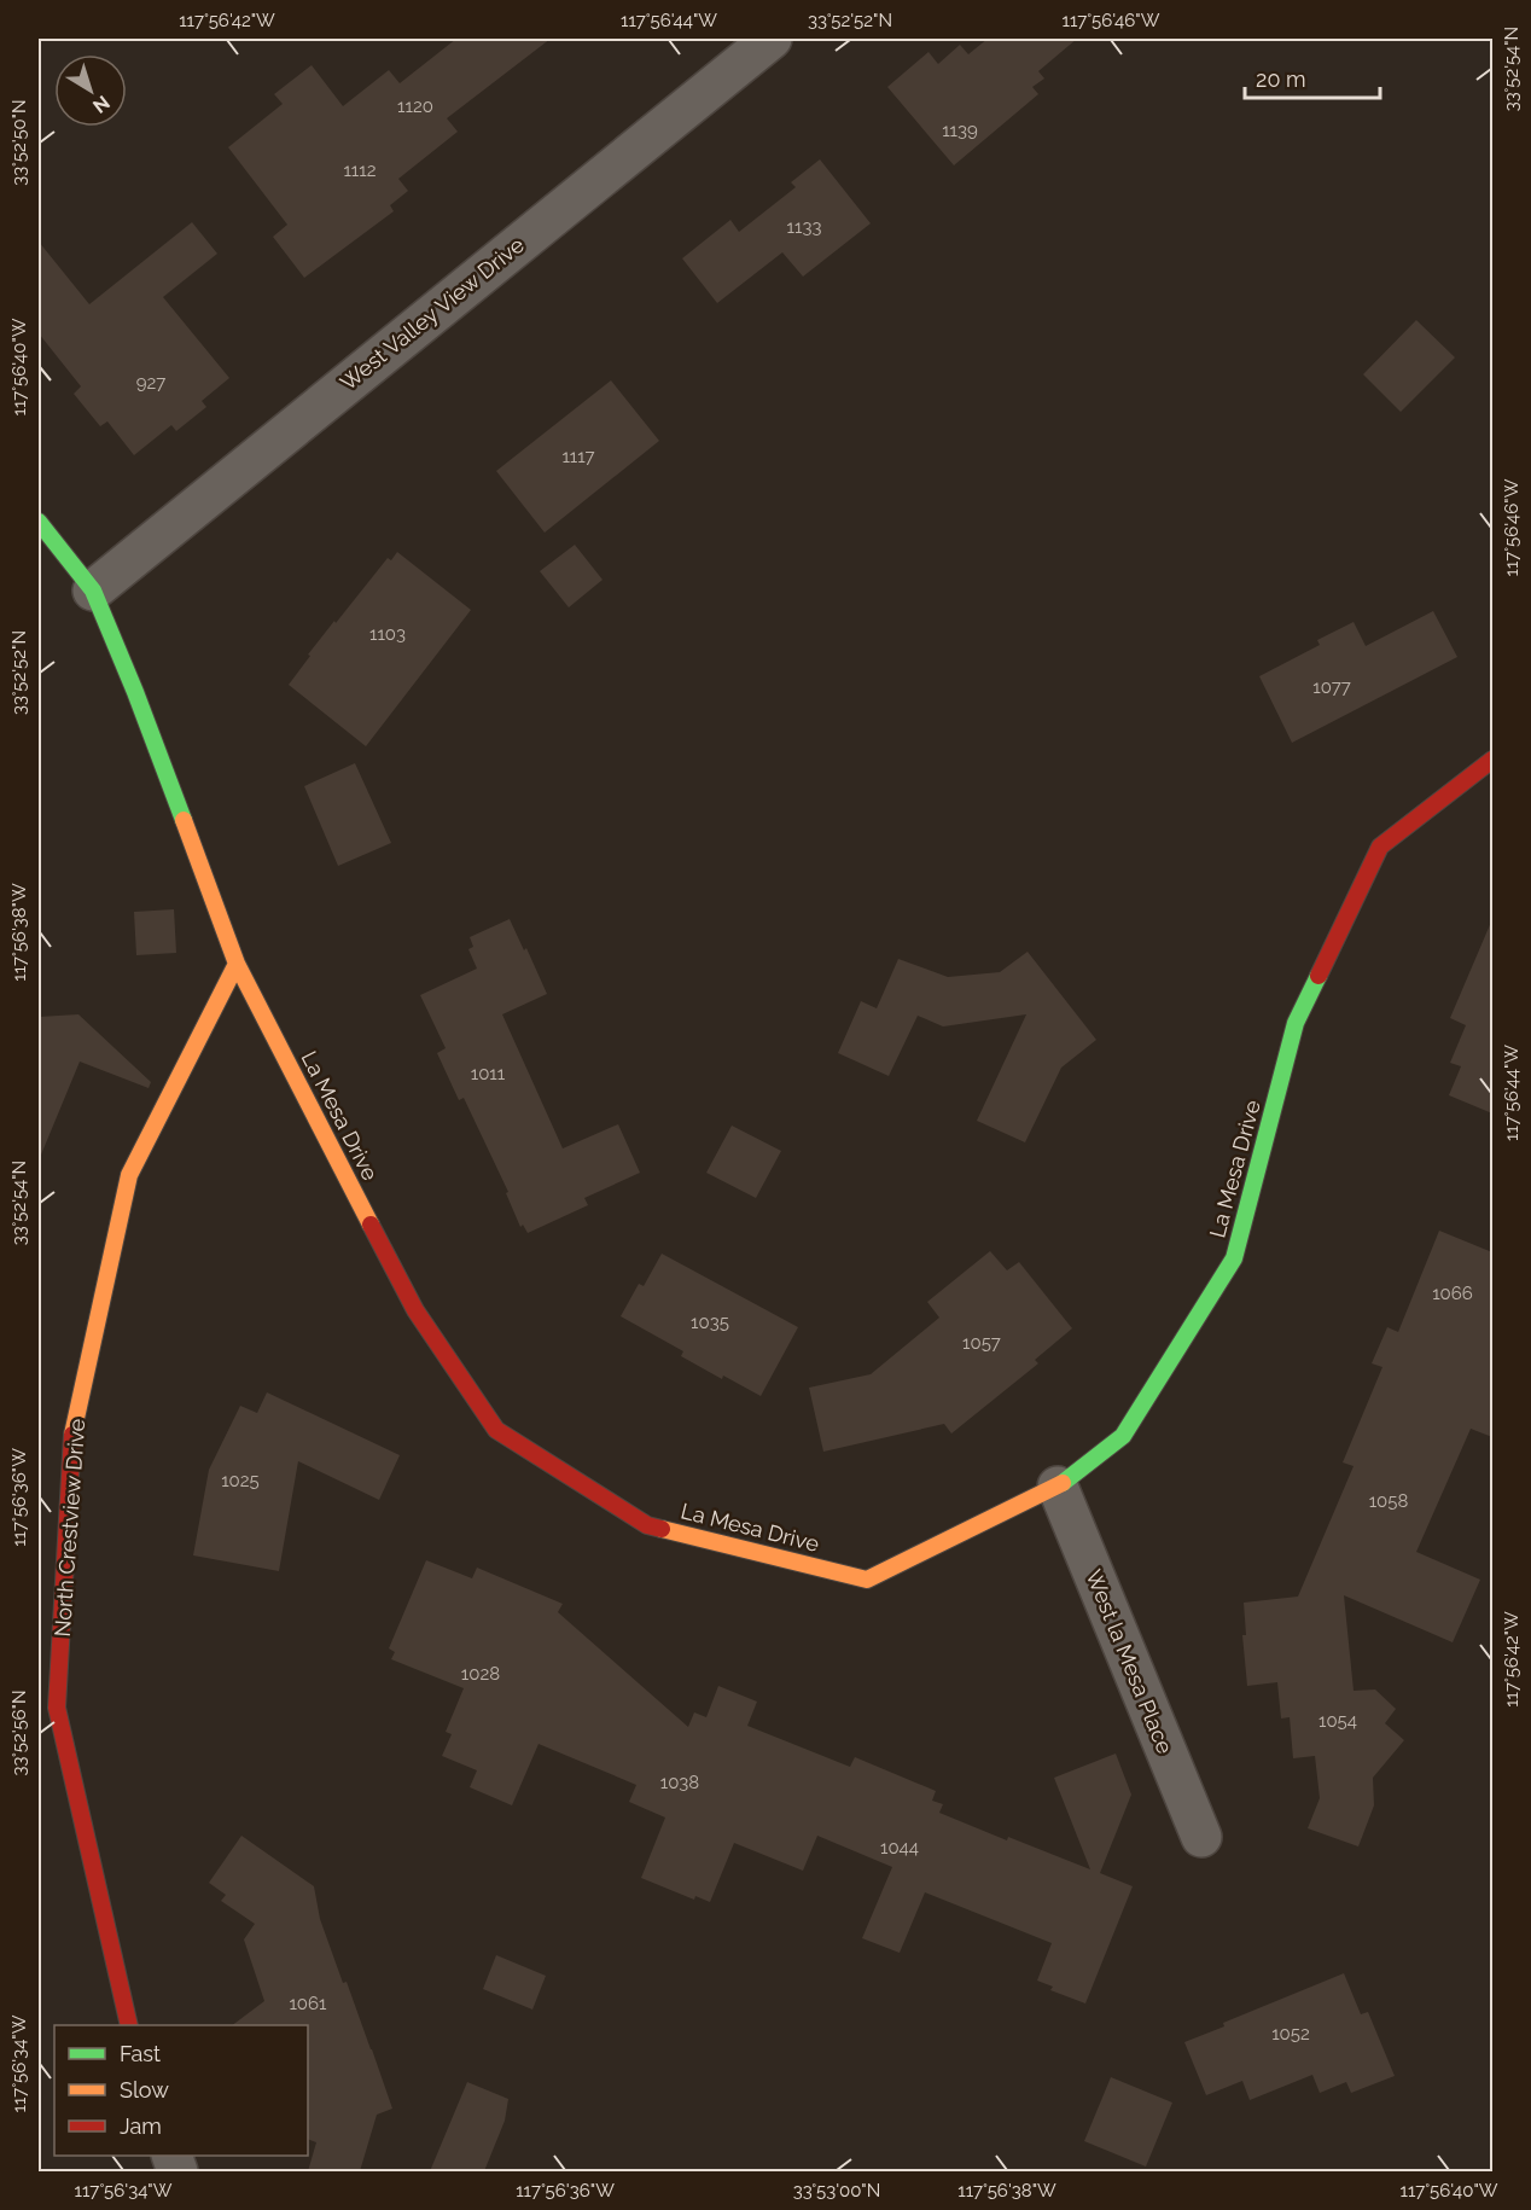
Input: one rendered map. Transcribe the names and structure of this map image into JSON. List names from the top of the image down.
{
  "streets": {
    "street": [
      "West Valley View Drive",
      "La Mesa Drive",
      "North Crestview Drive",
      "West la Mesa Place"
    ]
  },
  "crossings": [
    ["West Valley View Drive", "La Mesa Drive"],
    ["La Mesa Drive", "North Crestview Drive"],
    ["La Mesa Drive", "West la Mesa Place"]
  ],
  "house_numbers": [
    "1120",
    "1139",
    "1112",
    "1133",
    "927",
    "1117",
    "1103",
    "1077",
    "1011",
    "1066",
    "1035",
    "1057",
    "1025",
    "1058",
    "1028",
    "1054",
    "1038",
    "1044",
    "1061",
    "1052"
  ],
  "legend": ["Fast", "Slow", "Jam"],
  "scale_bar": "20 m",
  "north": "bottom right",
  "coordinates": [
    "117°56'42\"W",
    "117°56'44\"W",
    "33°52'52\"N",
    "117°56'46\"W",
    "33°52'54\"N",
    "33°52'50\"N",
    "117°56'40\"W",
    "117°56'38\"W",
    "117°56'36\"W",
    "33°52'56\"N",
    "117°56'34\"W",
    "33°53'00\"N"
  ]
}
